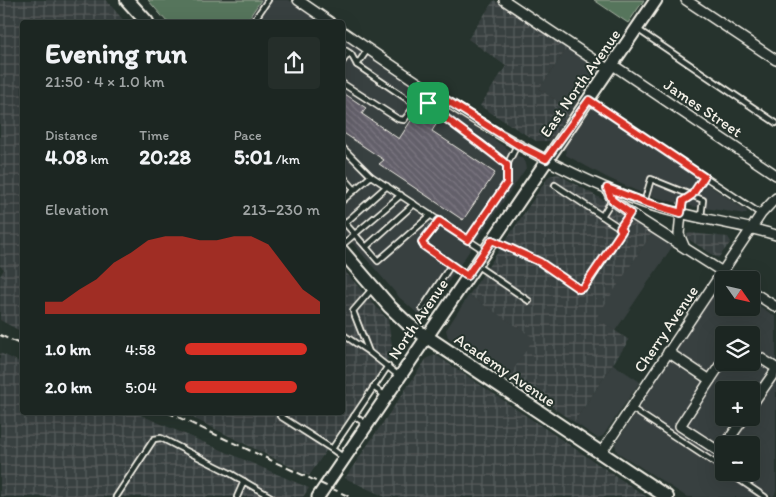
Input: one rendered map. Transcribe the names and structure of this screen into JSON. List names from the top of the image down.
{
  "streets": {
    "main road": ["Academy Avenue"],
    "street": [
      "East North Avenue",
      "James Street",
      "North Avenue",
      "Cherry Avenue"
    ]
  },
  "crossings": [
    ["East North Avenue", "James Street"],
    ["East North Avenue", "North Avenue"],
    ["North Avenue", "Academy Avenue"],
    ["Cherry Avenue", "Academy Avenue"]
  ],
  "north": "bottom right",
  "page": {
    "heading": ["Evening run", "21:50 · 4 × 1.0 km"],
    "stats": [
      ["Distance", "4.08 km"],
      ["Time", "20:28"],
      ["Pace", "5:01 /km"]
    ],
    "chart": ["Elevation", "213–230 m"],
    "map_buttons": ["+", "−"],
    "list": [
      {
        "name": "1.0 km",
        "note": "4:58"
      },
      {
        "name": "2.0 km",
        "note": "5:04"
      }
    ]
  }
}
